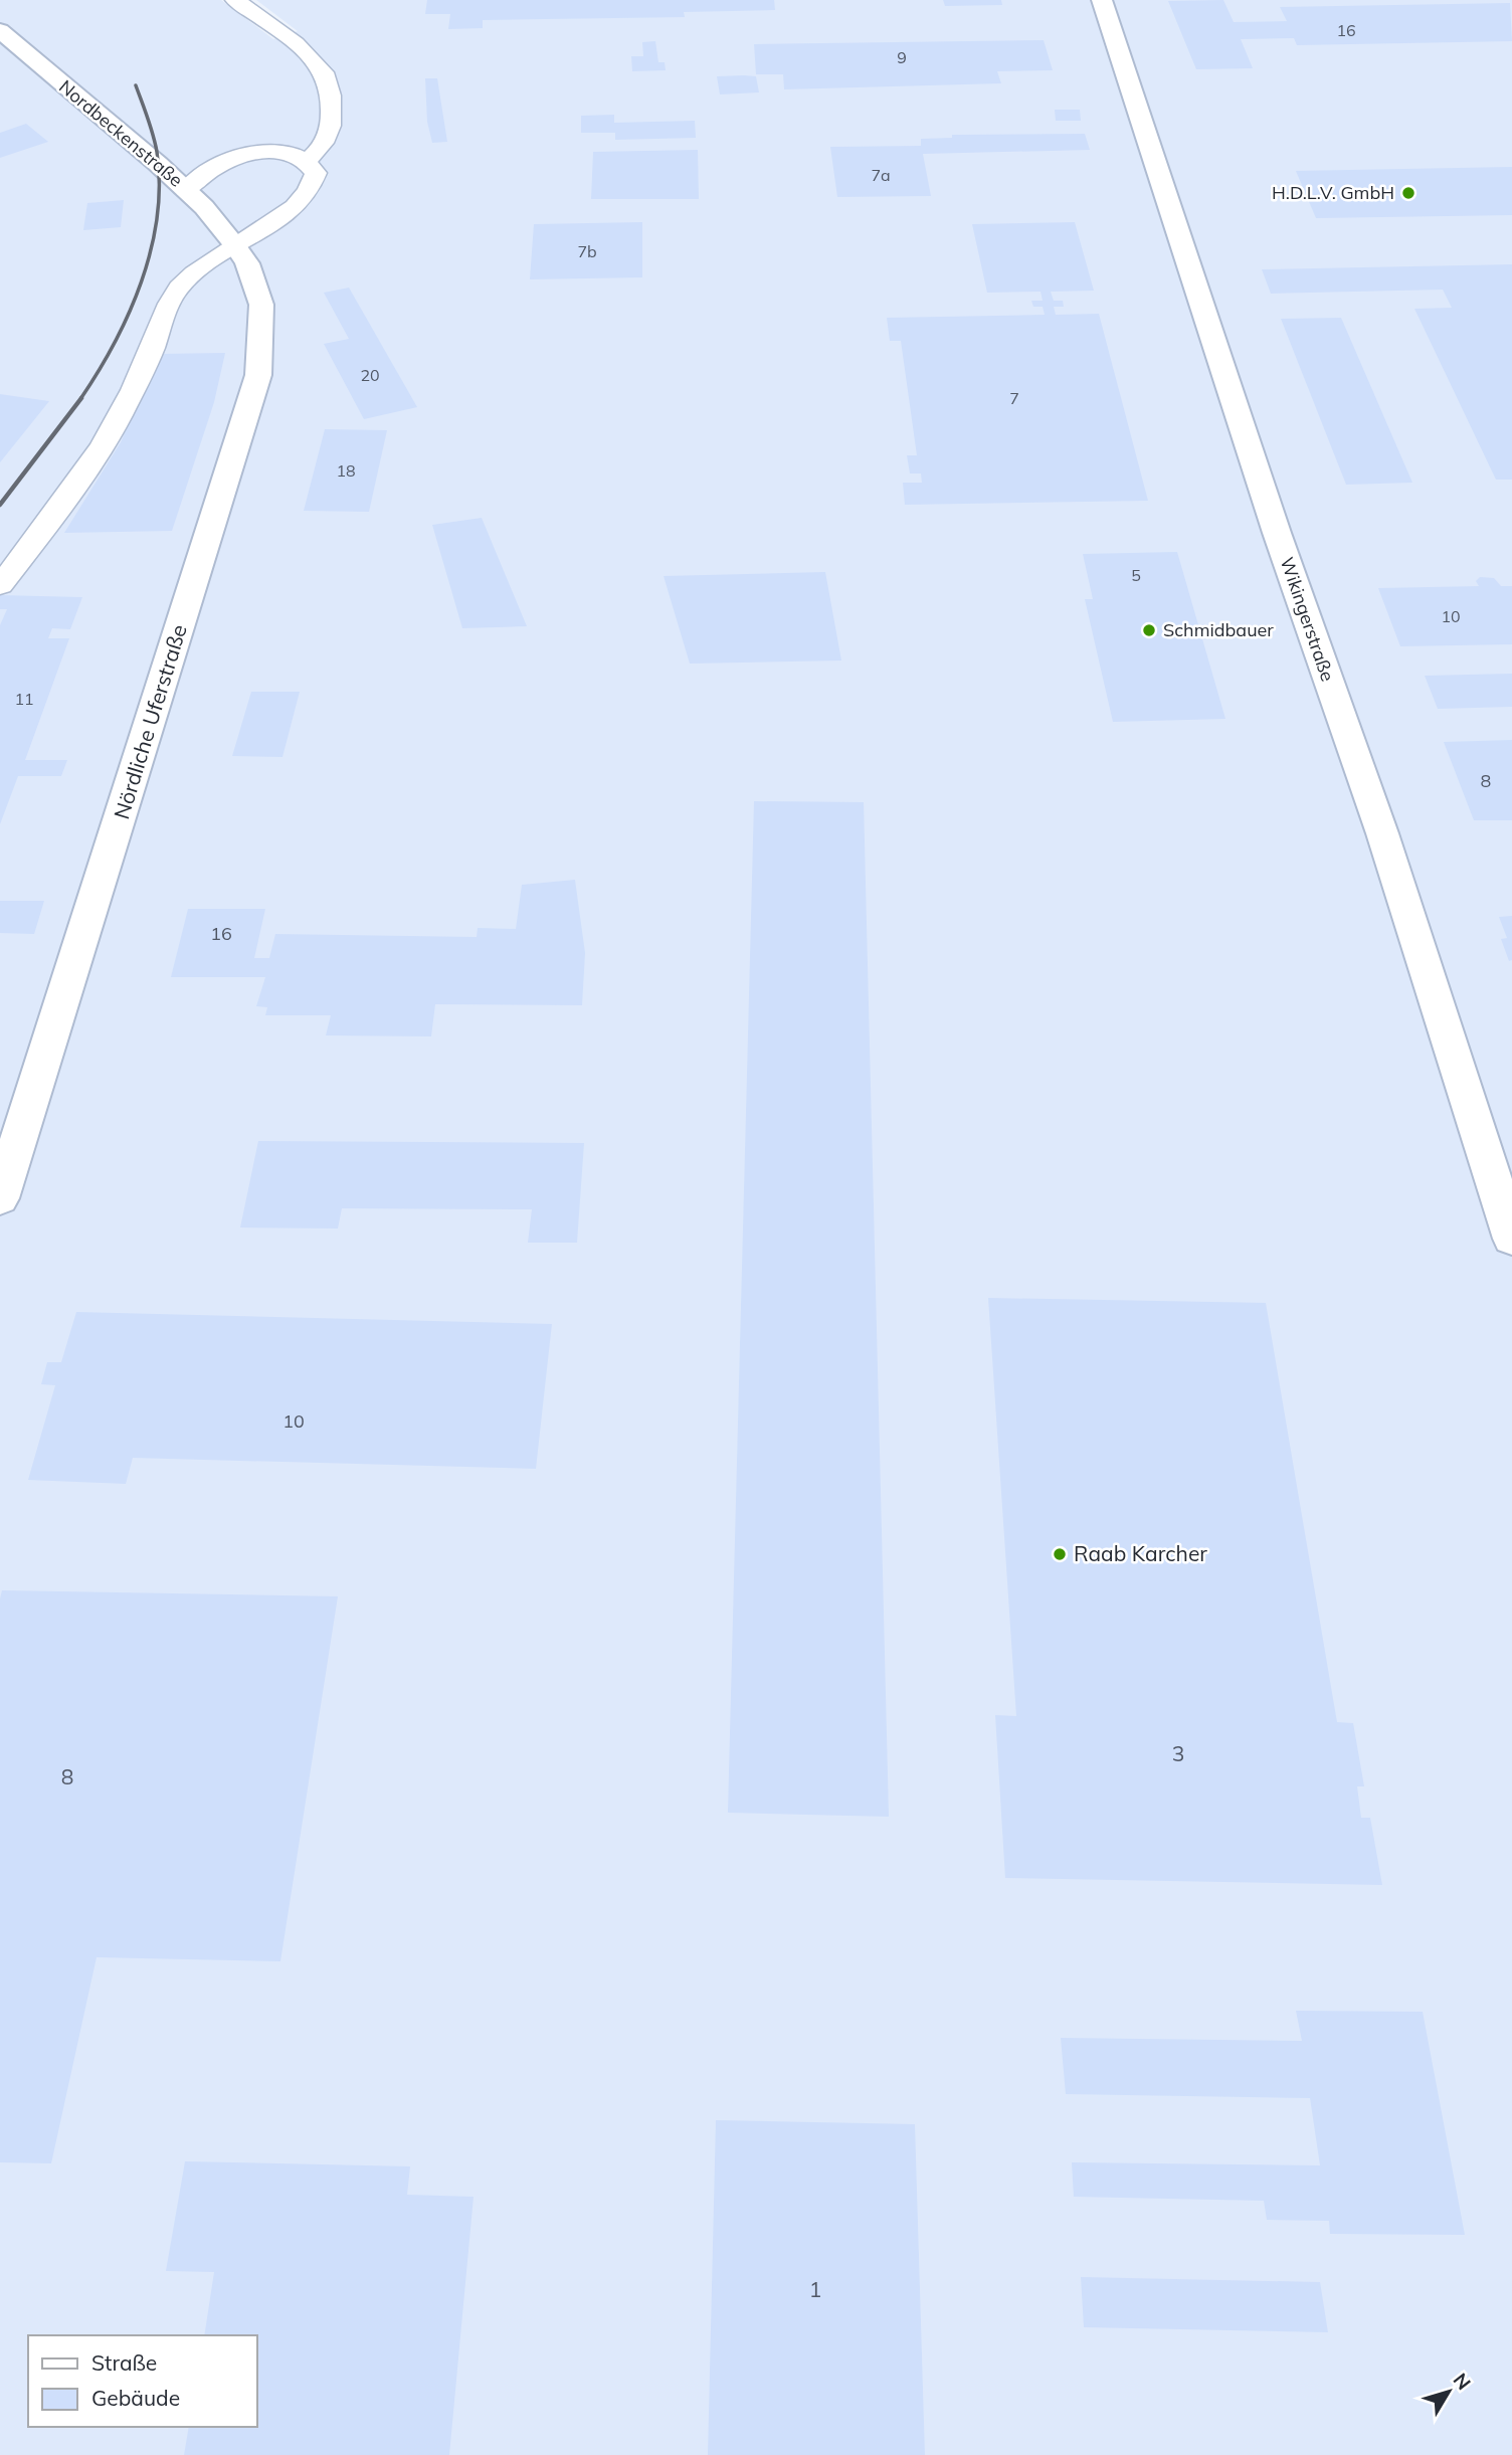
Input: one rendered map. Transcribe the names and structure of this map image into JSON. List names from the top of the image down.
{
  "streets": {
    "street": ["Nordbeckenstraße", "Wikingerstraße", "Nördliche Uferstraße"]
  },
  "crossings": [
    ["Nordbeckenstraße", "Nördliche Uferstraße"]
  ],
  "places": ["H.D.L.V. GmbH", "Schmidbauer", "Raab Karcher"],
  "house_numbers": [
    "16",
    "9",
    "7a",
    "7b",
    "20",
    "7",
    "18",
    "5",
    "10",
    "11",
    "8",
    "16",
    "10",
    "3",
    "8",
    "1"
  ],
  "legend": ["Straße", "Gebäude"],
  "north": "top right"
}
